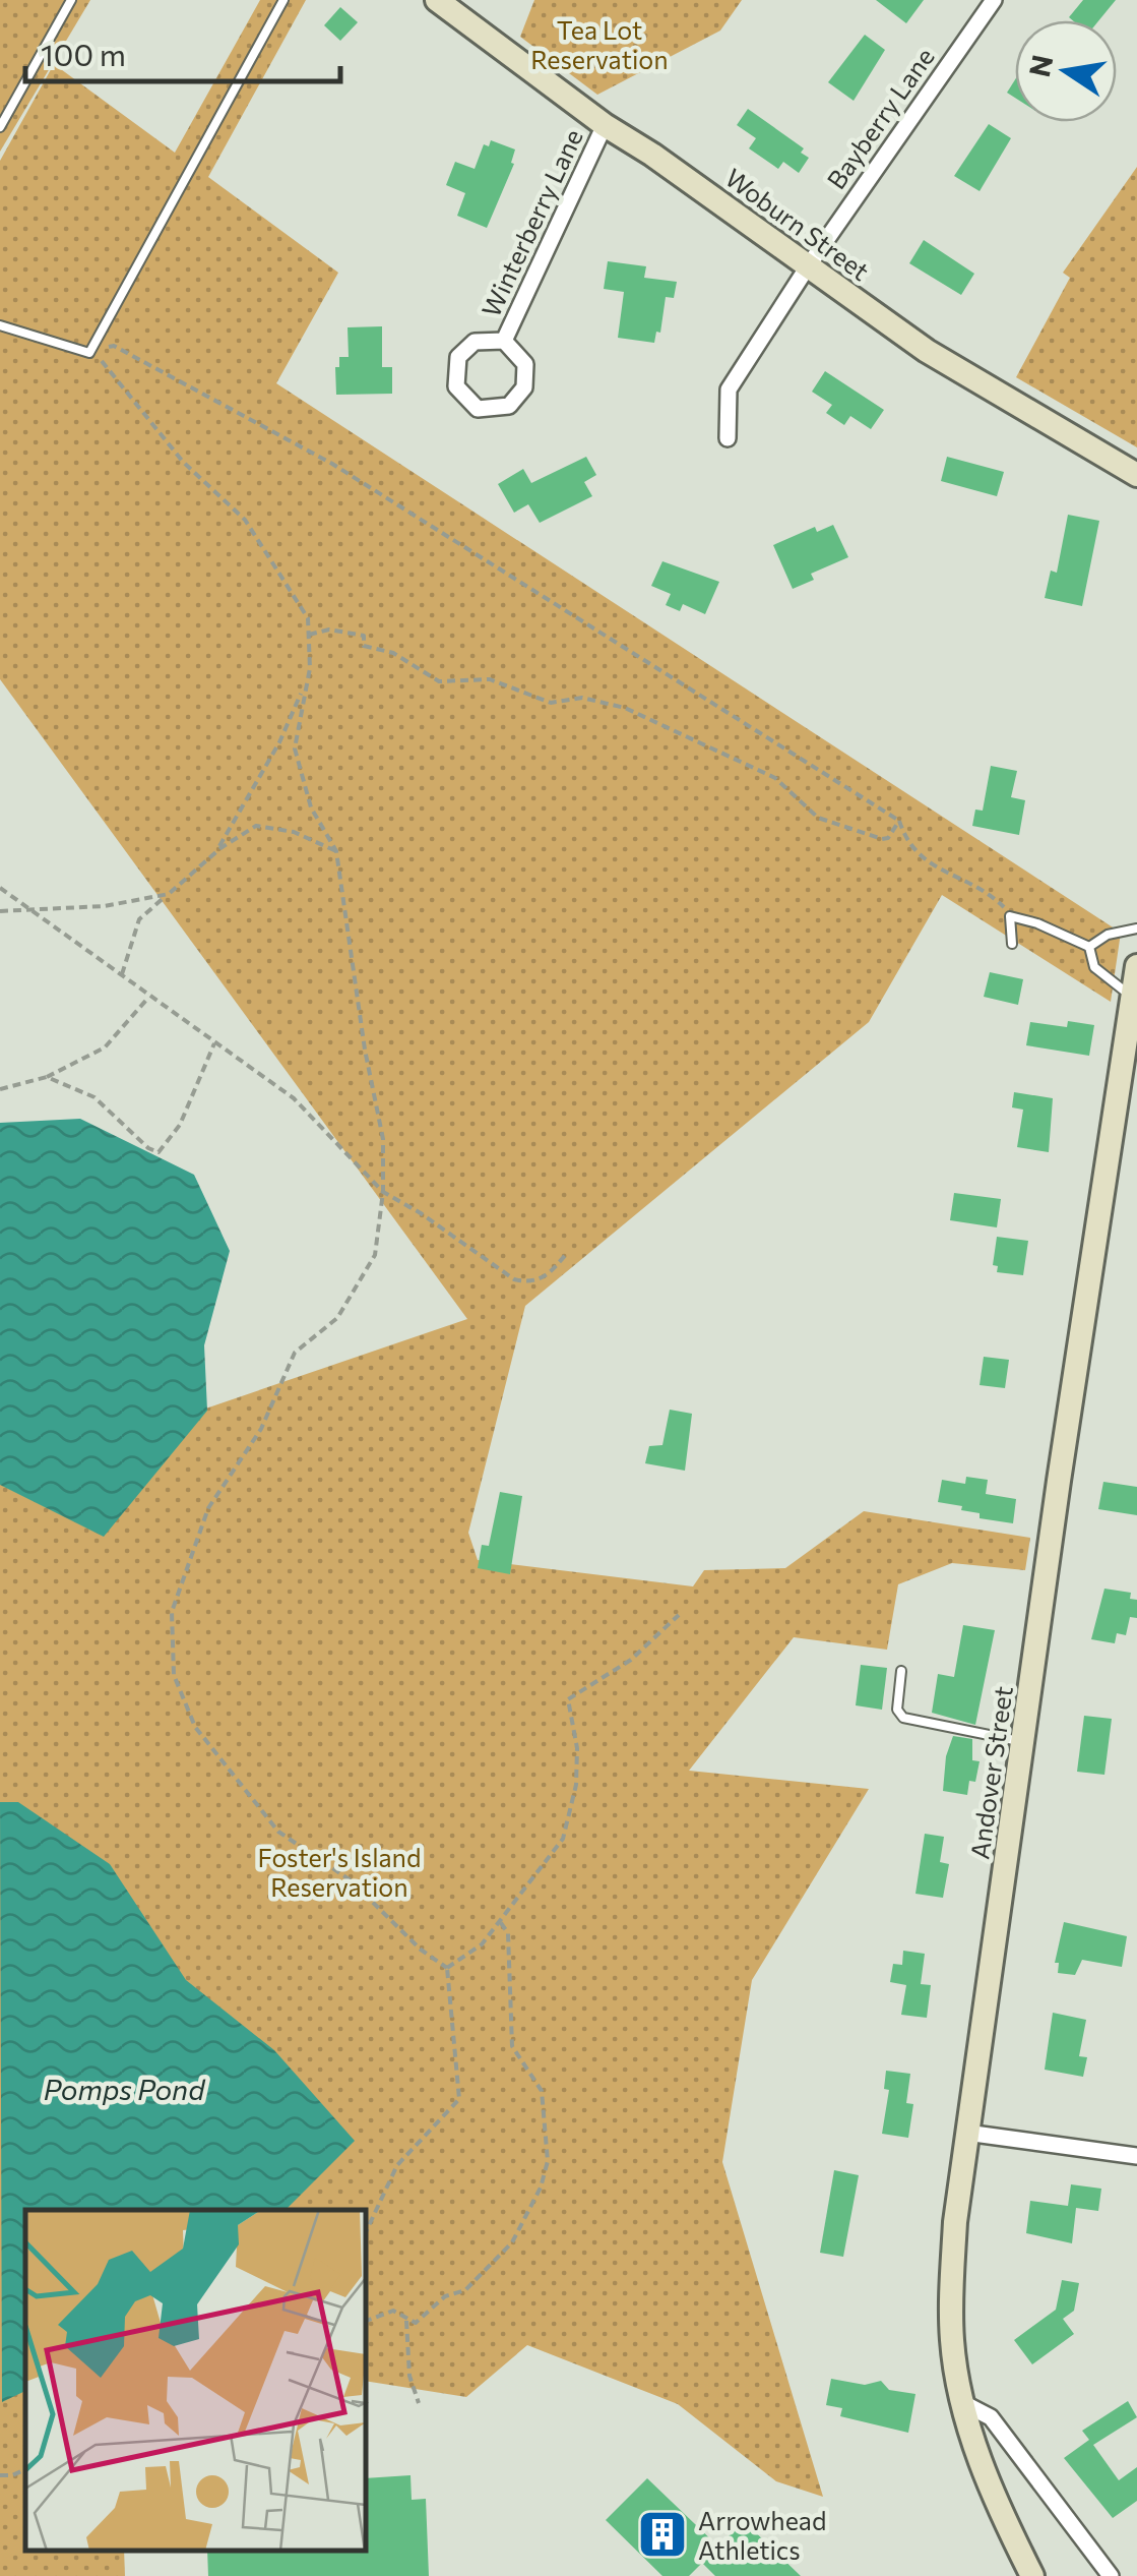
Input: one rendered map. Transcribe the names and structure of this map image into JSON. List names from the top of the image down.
{
  "streets": {
    "street": [
      "Bayberry Lane",
      "Winterberry Lane",
      "Woburn Street",
      "Andover Street"
    ]
  },
  "crossings": [
    ["Bayberry Lane", "Woburn Street"],
    ["Winterberry Lane", "Woburn Street"]
  ],
  "water": ["Pomps Pond"],
  "parks": ["Tea Lot Reservation", "Foster's Island Reservation"],
  "places": {
    "building": ["Arrowhead Athletics"]
  },
  "scale_bar": "100 m",
  "north": "left"
}
